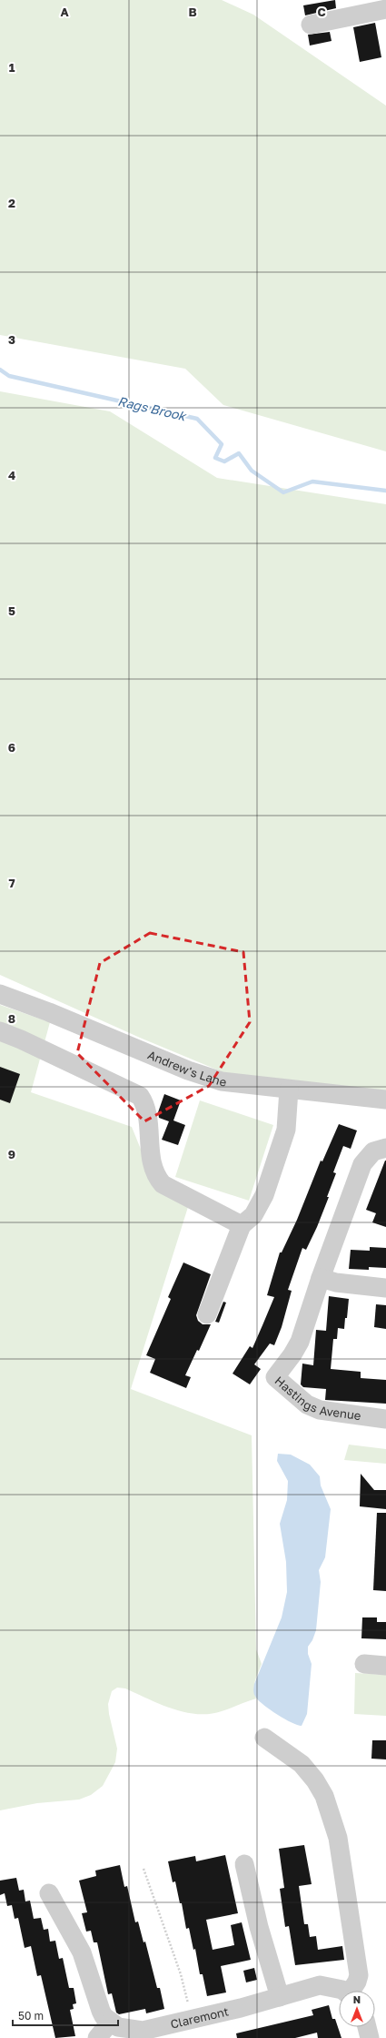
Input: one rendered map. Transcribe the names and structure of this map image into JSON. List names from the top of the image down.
{
  "streets": {
    "street": ["Andrew's Lane", "Hastings Avenue", "Claremont"]
  },
  "water": ["Rags Brook"],
  "scale_bar": "50 m",
  "north": "top",
  "grid": {
    "columns": ["A", "B", "C"],
    "rows": [
      "1",
      "2",
      "3",
      "4",
      "5",
      "6",
      "7",
      "8",
      "9"
    ]
  }
}
